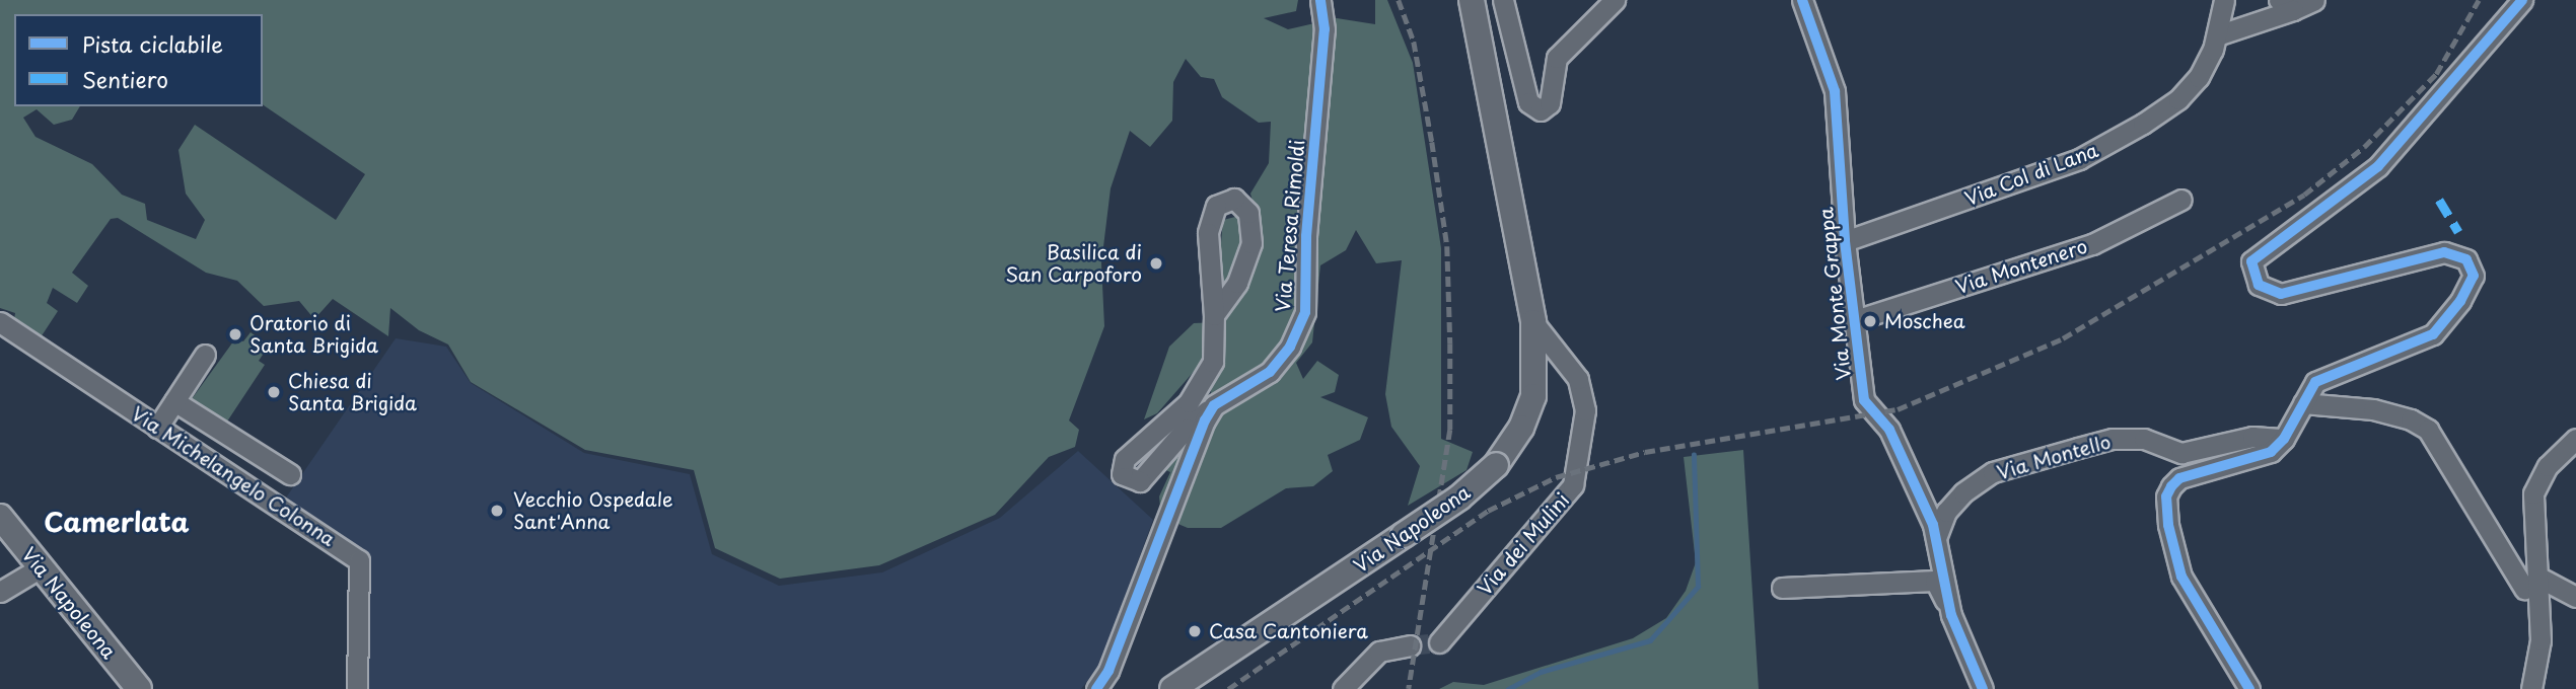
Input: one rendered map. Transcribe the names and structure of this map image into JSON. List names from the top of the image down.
{
  "streets": {
    "main road": ["Via Napoleona"],
    "street": [
      "Via Col di Lana",
      "Via Teresa Rimoldi",
      "Via Montenero",
      "Via Monte Grappa",
      "Via Montello",
      "Via Michelangelo Colonna",
      "Via dei Mulini"
    ]
  },
  "crossings": [
    ["Via Col di Lana", "Via Monte Grappa"],
    ["Via Montenero", "Via Monte Grappa"],
    ["Via Monte Grappa", "Via Montello"],
    ["Via Napoleona", "Via dei Mulini"]
  ],
  "districts": ["Camerlata"],
  "places": [
    "Basilica di San Carpoforo",
    "Moschea",
    "Oratorio di Santa Brigida",
    "Chiesa di Santa Brigida",
    "Vecchio Ospedale Sant'Anna",
    "Casa Cantoniera"
  ],
  "legend": ["Pista ciclabile", "Sentiero"]
}
